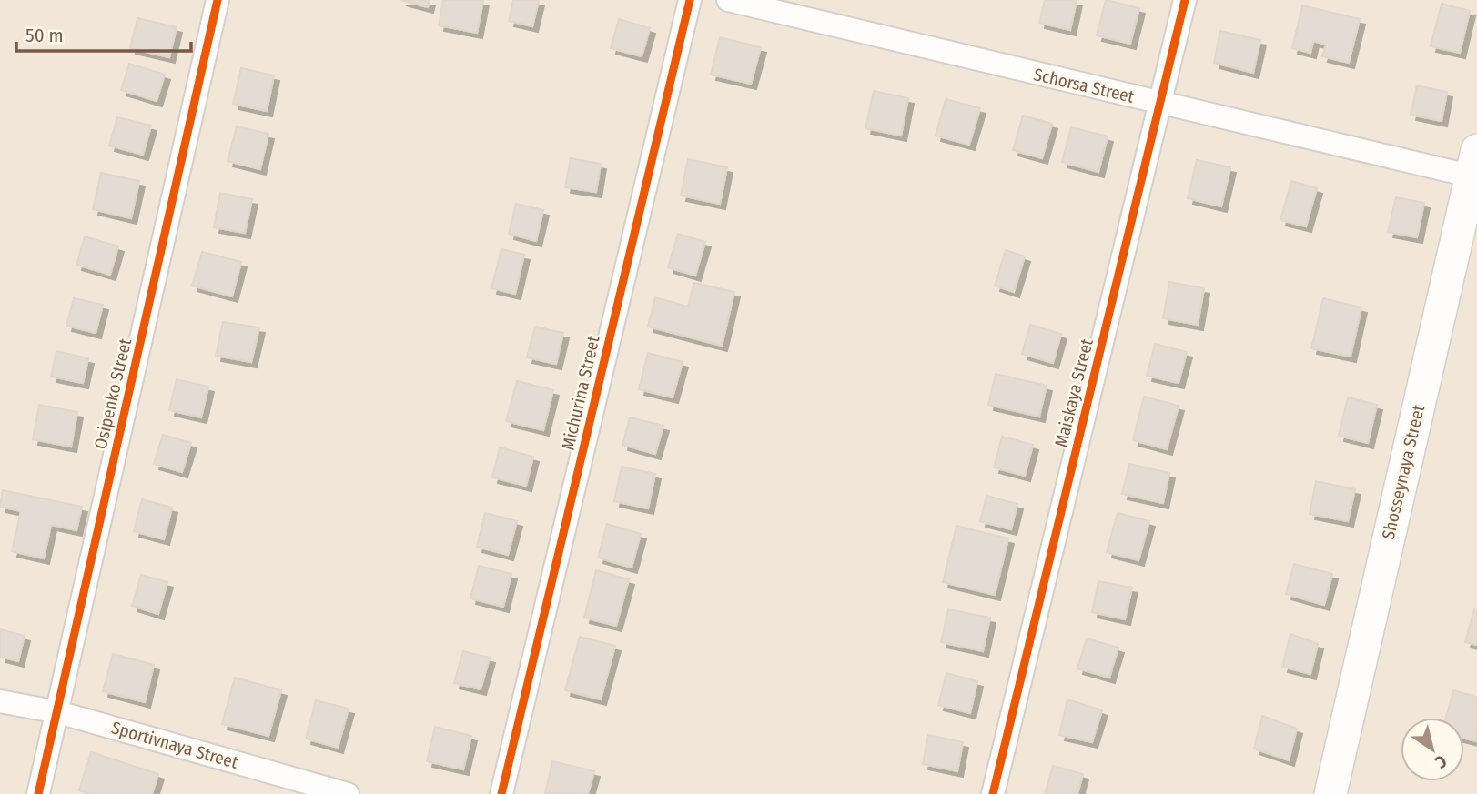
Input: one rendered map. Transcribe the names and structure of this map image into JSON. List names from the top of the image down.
{
  "streets": {
    "main road": ["Shosseynaya Street"],
    "street": [
      "Schorsa Street",
      "Michurina Street",
      "Maiskaya Street",
      "Osipenko Street",
      "Sportivnaya Street"
    ]
  },
  "crossings": [
    ["Schorsa Street", "Maiskaya Street"],
    ["Schorsa Street", "Shosseynaya Street"],
    ["Osipenko Street", "Sportivnaya Street"]
  ],
  "scale_bar": "50 m",
  "north": "bottom right"
}
